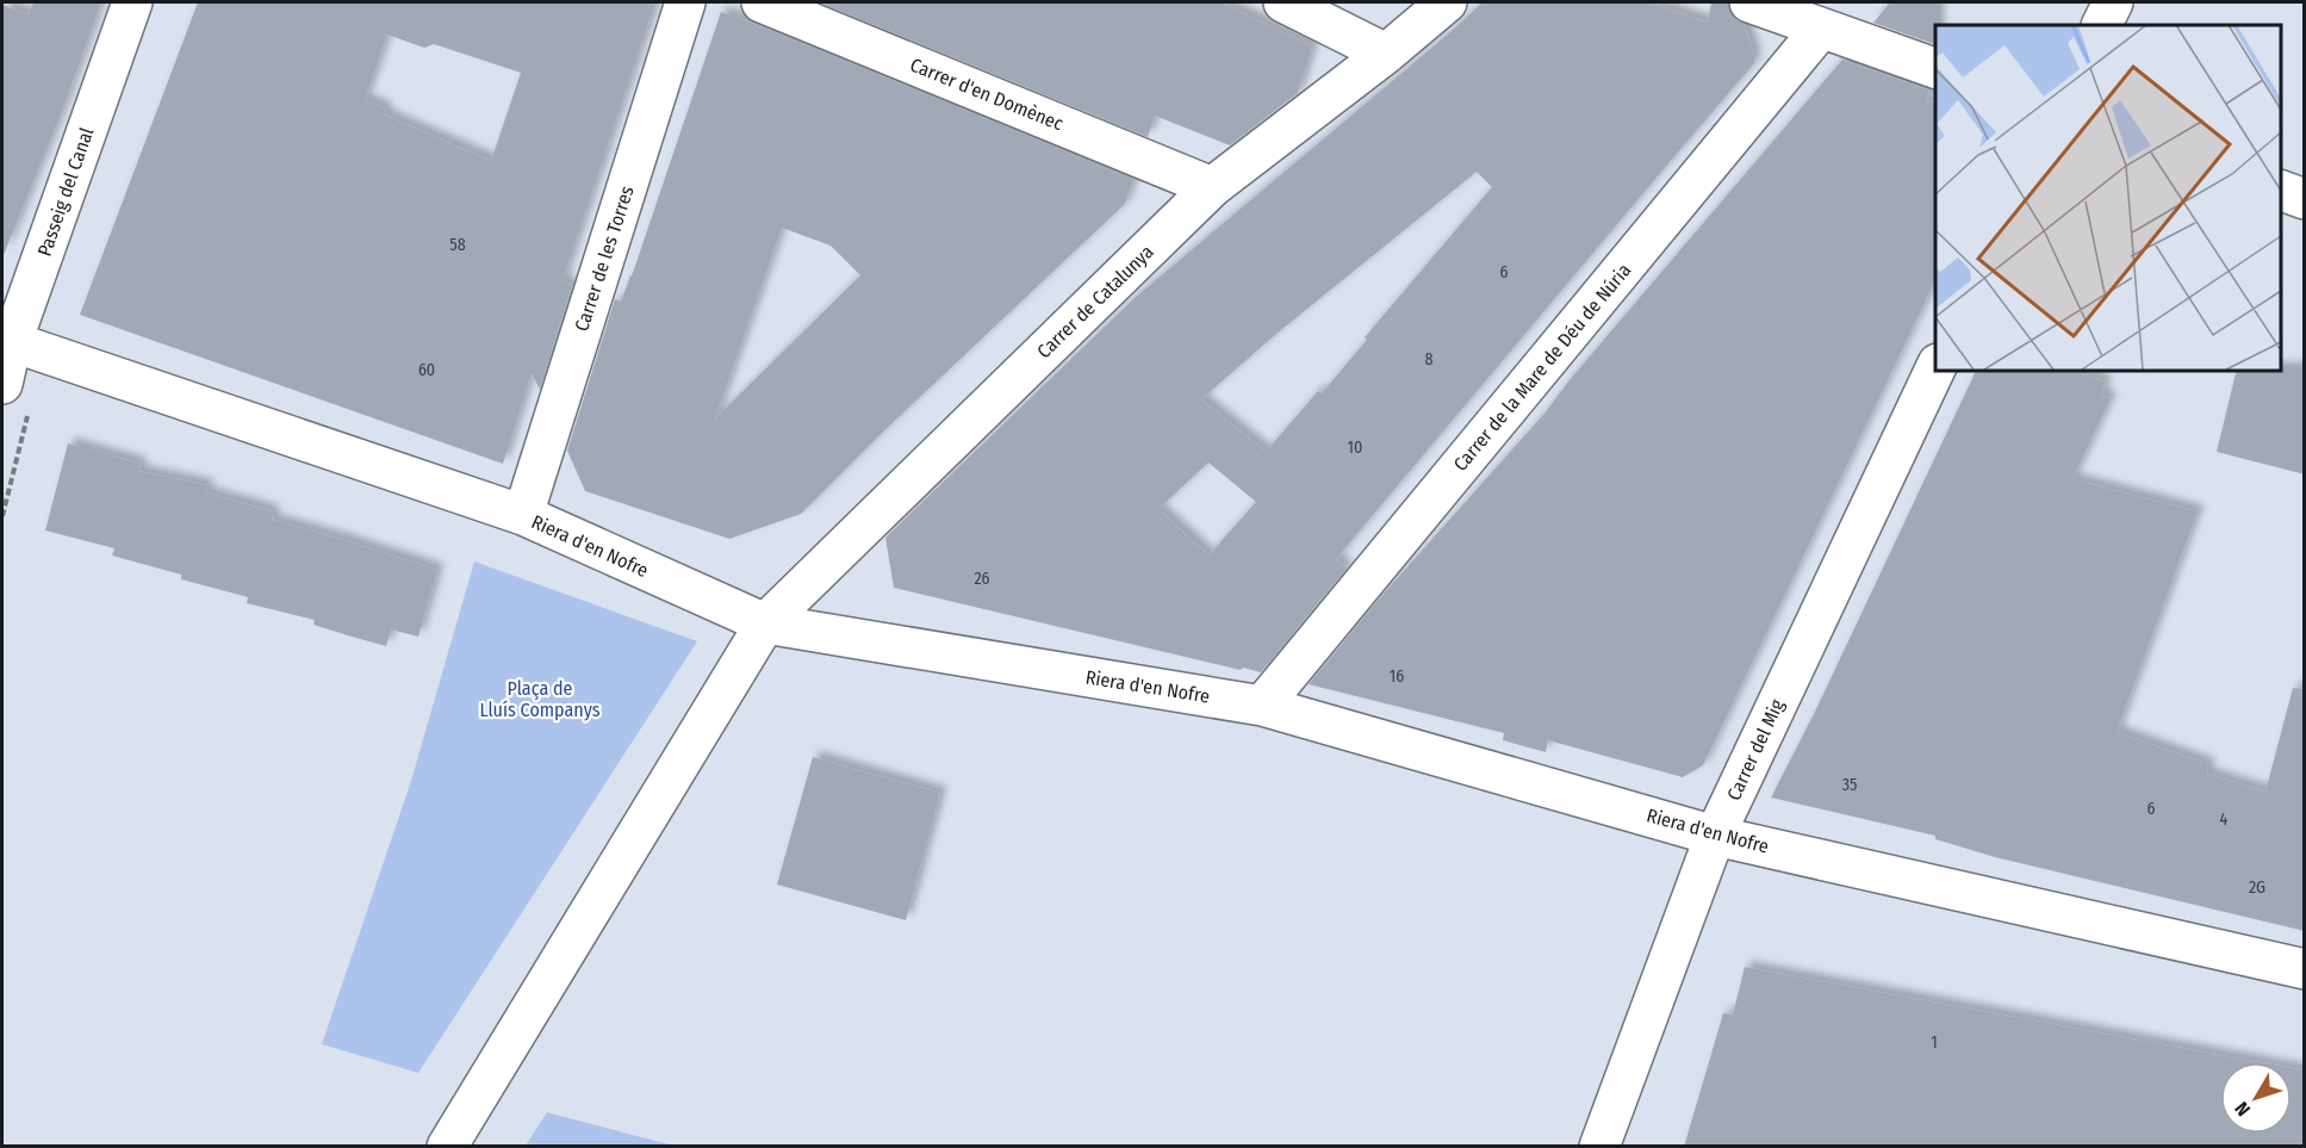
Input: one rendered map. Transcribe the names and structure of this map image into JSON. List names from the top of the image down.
{
  "streets": {
    "street": [
      "Carrer d'en Domènec",
      "Passeig del Canal",
      "Carrer de les Torres",
      "Carrer de Catalunya",
      "Carrer de la Mare de Déu de Núria",
      "Riera d'en Nofre",
      "Carrer del Mig"
    ]
  },
  "crossings": [
    ["Carrer d'en Domènec", "Carrer de Catalunya"],
    ["Passeig del Canal", "Riera d'en Nofre"],
    ["Carrer de les Torres", "Riera d'en Nofre"],
    ["Carrer de Catalunya", "Riera d'en Nofre"],
    ["Carrer de la Mare de Déu de Núria", "Riera d'en Nofre"],
    ["Riera d'en Nofre", "Carrer del Mig"]
  ],
  "parks": ["Plaça de Lluís Companys"],
  "house_numbers": [
    "58",
    "6",
    "8",
    "60",
    "10",
    "26",
    "16",
    "35",
    "6",
    "4",
    "2G",
    "1"
  ],
  "north": "bottom left"
}
